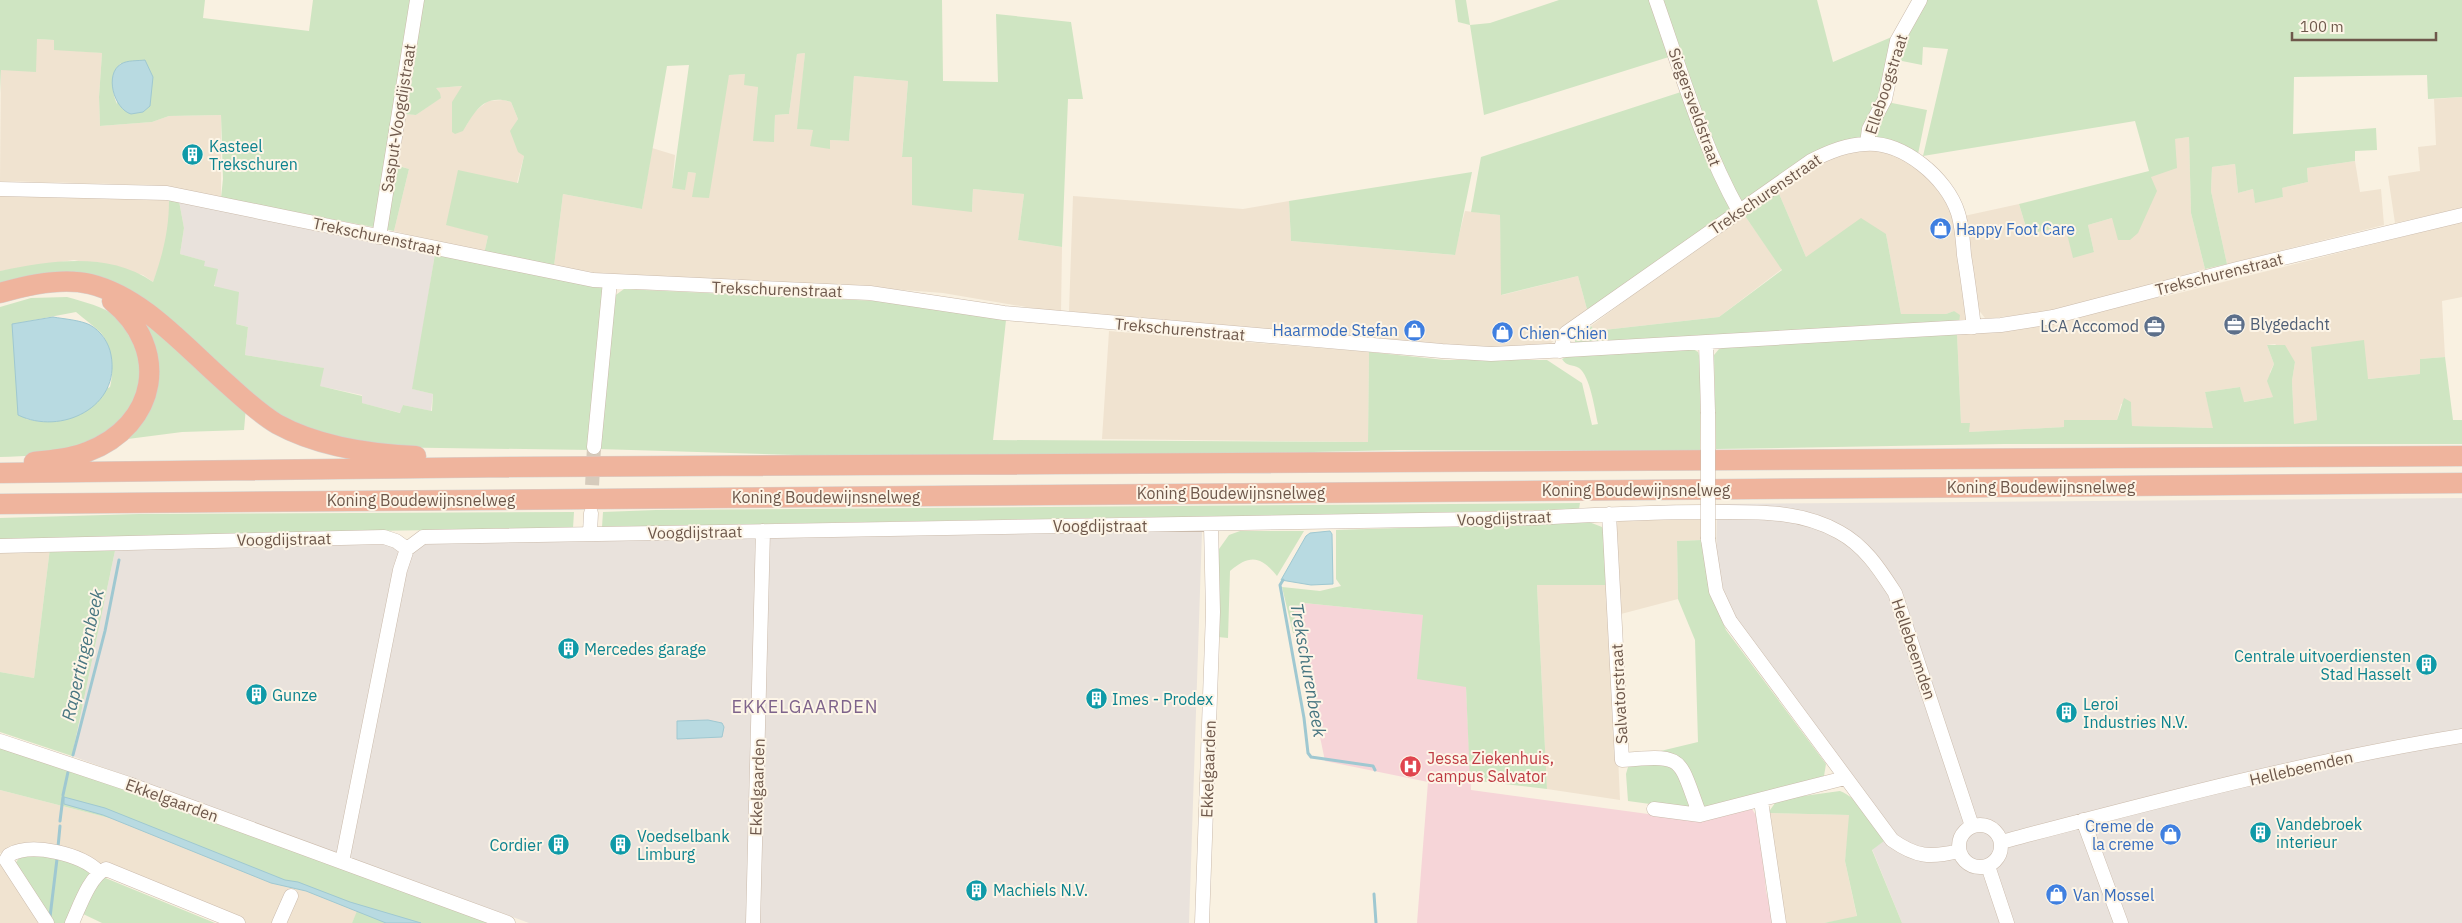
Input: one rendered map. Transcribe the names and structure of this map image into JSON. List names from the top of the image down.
{
  "streets": {
    "highway": ["Koning Boudewijnsnelweg"],
    "street": [
      "Elleboogstraat",
      "Siegersveldstraat",
      "Sasput-Voogdijstraat",
      "Trekschurenstraat",
      "Voogdijstraat",
      "Hellebeemden",
      "Salvatorstraat",
      "Ekkelgaarden"
    ]
  },
  "crossings": [
    ["Elleboogstraat", "Trekschurenstraat"],
    ["Siegersveldstraat", "Trekschurenstraat"],
    ["Sasput-Voogdijstraat", "Trekschurenstraat"],
    ["Voogdijstraat", "Hellebeemden"],
    ["Voogdijstraat", "Salvatorstraat"],
    ["Voogdijstraat", "Ekkelgaarden"],
    ["Hellebeemden", "Salvatorstraat"]
  ],
  "districts": ["EKKELGAARDEN"],
  "water": ["Rapertingenbeek", "Trekschurenbeek"],
  "places": {
    "building": [
      "Kasteel Trekschuren",
      "Mercedes garage",
      "Centrale uitvoerdiensten Stad Hasselt",
      "Gunze",
      "Imes - Prodex",
      "Leroi Industries N.V.",
      "Vandebroek interieur",
      "Cordier",
      "Voedselbank Limburg",
      "Machiels N.V."
    ],
    "shop": [
      "Happy Foot Care",
      "Haarmode Stefan",
      "Chien-Chien",
      "Creme de la creme",
      "Van Mossel"
    ],
    "office": ["Blygedacht", "LCA Accomod"],
    "hospital": ["Jessa Ziekenhuis, campus Salvator"]
  },
  "scale_bar": "100 m"
}
